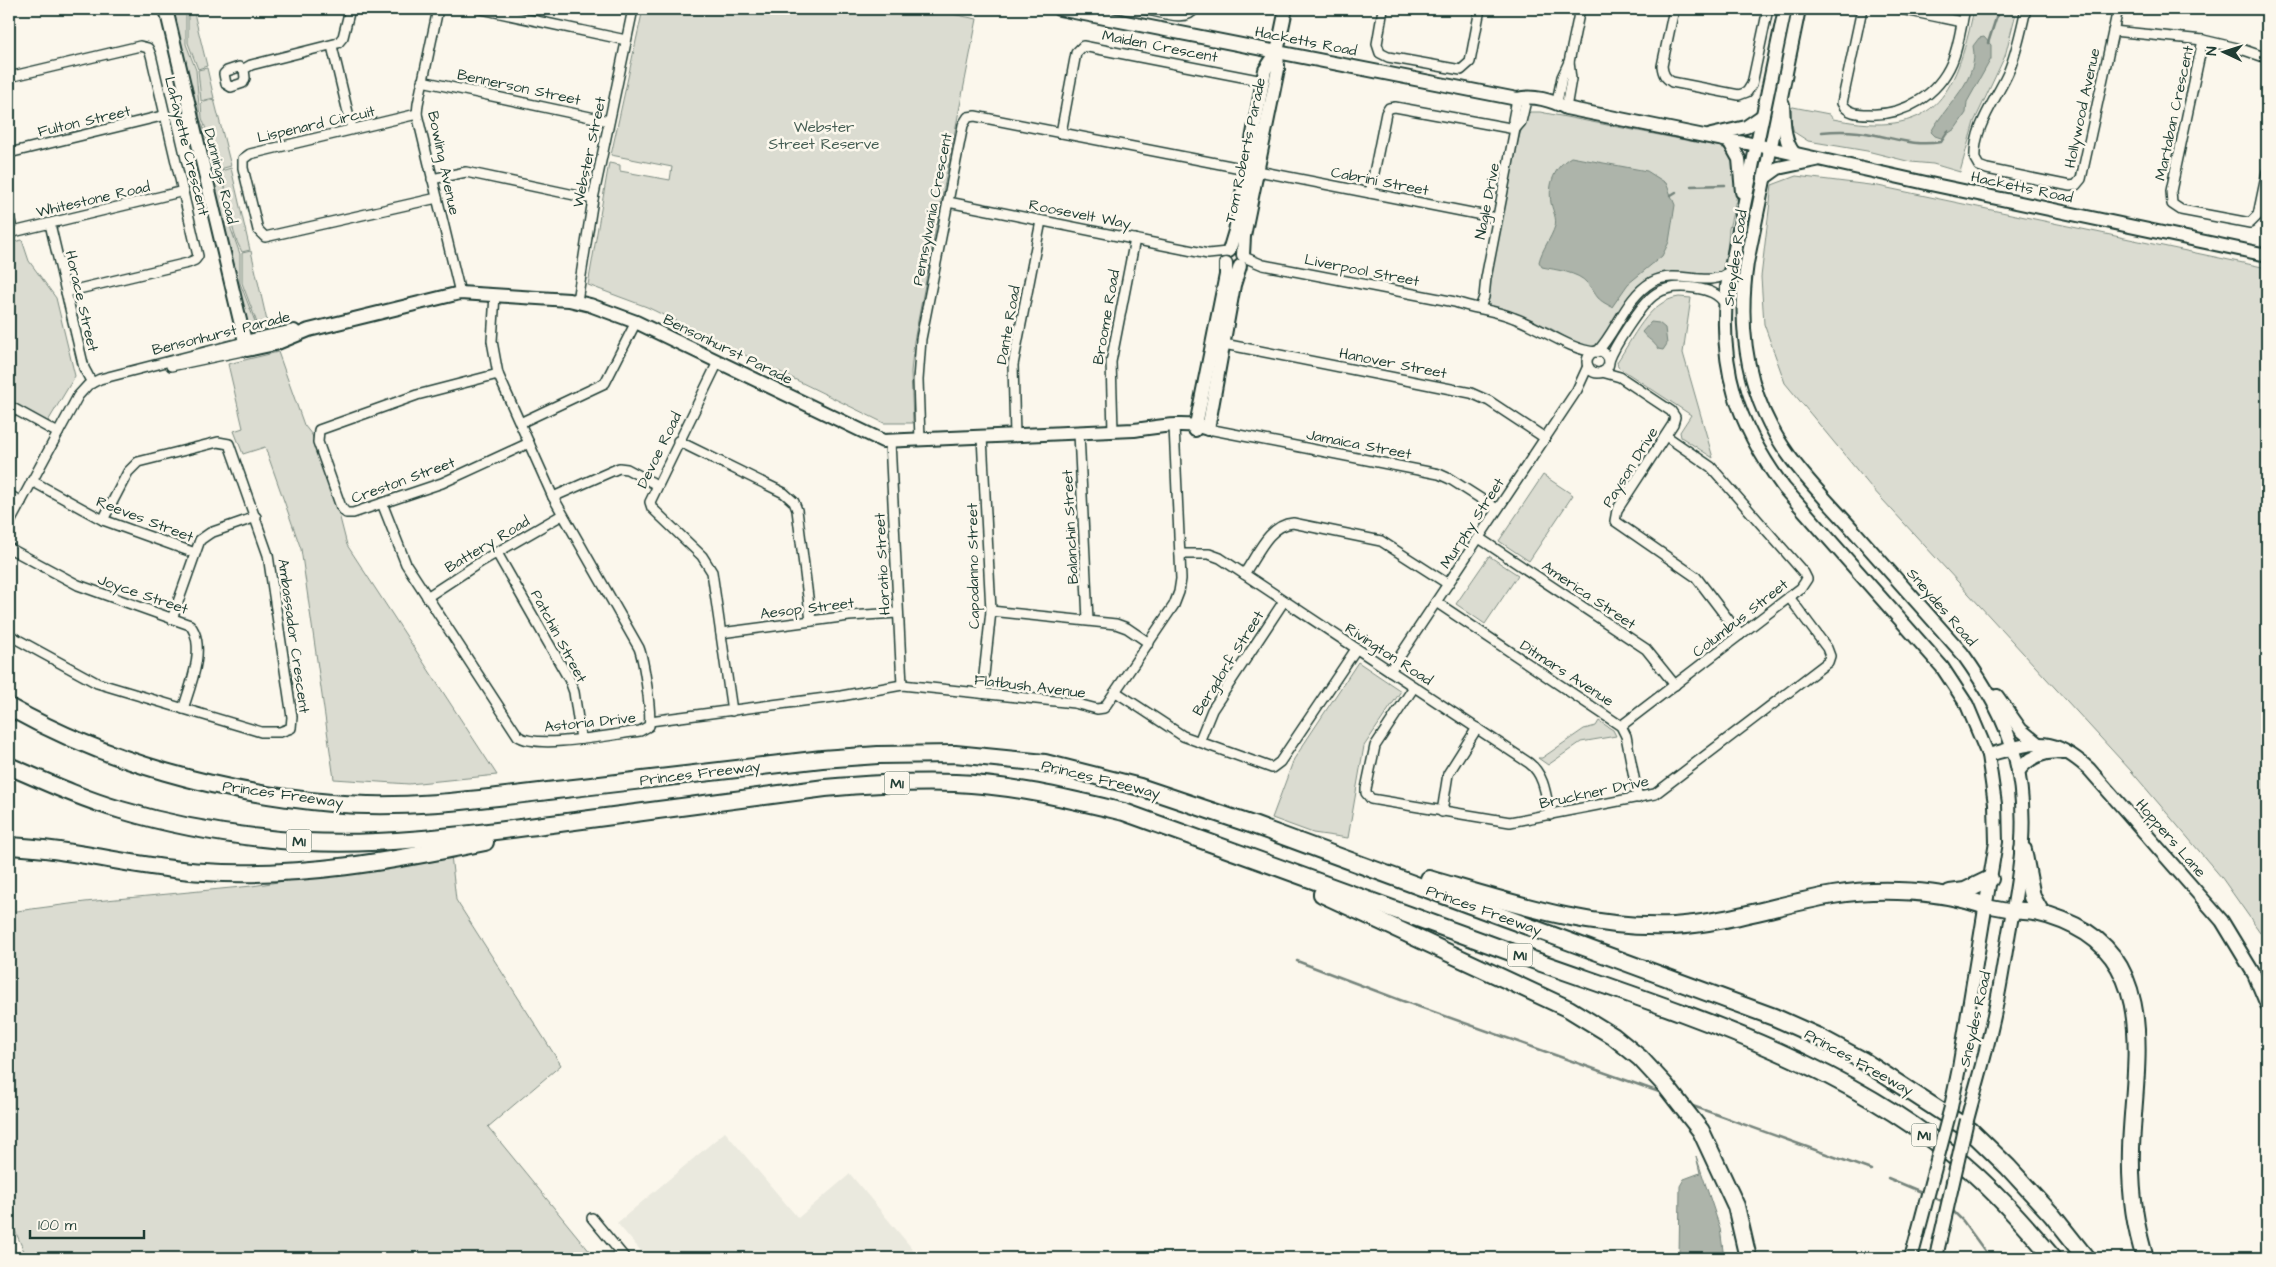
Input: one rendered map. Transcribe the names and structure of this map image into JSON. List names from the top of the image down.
{
  "streets": {
    "highway": ["Princes Freeway", "M1"],
    "street": [
      "Hacketts Road",
      "Maiden Crescent",
      "Bennerson Street",
      "Hollywood Avenue",
      "Martaban Crescent",
      "Fulton Street",
      "Lispenard Circuit",
      "Lafayette Crescent",
      "Tom Roberts Parade",
      "Webster Street",
      "Bowling Avenue",
      "Dunnings Road",
      "Cabrini Street",
      "Whitestone Road",
      "Nagle Drive",
      "Pennsylvania Crescent",
      "Roosevelt Way",
      "Sneydes Road",
      "Liverpool Street",
      "Horace Street",
      "Broome Road",
      "Dante Road",
      "Bensonhurst Parade",
      "Hanover Street",
      "Jamaica Street",
      "Devoe Road",
      "Payson Drive",
      "Creston Street",
      "Reeves Street",
      "Murphy Street",
      "Balanchin Street",
      "Battery Road",
      "Horatio Street",
      "Capodanno Street",
      "Joyce Street",
      "America Street",
      "Aesop Street",
      "Columbus Street",
      "Ambassador Crescent",
      "Patchin Street",
      "Rivington Road",
      "Bergdorf Street",
      "Ditmars Avenue",
      "Flatbush Avenue",
      "Astoria Drive",
      "Bruckner Drive",
      "Hoppers Lane"
    ]
  },
  "crossings": [
    ["Hacketts Road", "Tom Roberts Parade"],
    ["Hacketts Road", "Nagle Drive"],
    ["Hacketts Road", "Sneydes Road"],
    ["Maiden Crescent", "Tom Roberts Parade"],
    ["Maiden Crescent", "Pennsylvania Crescent"],
    ["Bennerson Street", "Webster Street"],
    ["Bennerson Street", "Bowling Avenue"],
    ["Fulton Street", "Lafayette Crescent"],
    ["Lispenard Circuit", "Bowling Avenue"],
    ["Lafayette Crescent", "Whitestone Road"],
    ["Lafayette Crescent", "Horace Street"],
    ["Tom Roberts Parade", "Cabrini Street"],
    ["Tom Roberts Parade", "Pennsylvania Crescent"],
    ["Tom Roberts Parade", "Roosevelt Way"],
    ["Tom Roberts Parade", "Liverpool Street"],
    ["Tom Roberts Parade", "Bensonhurst Parade"],
    ["Tom Roberts Parade", "Hanover Street"],
    ["Tom Roberts Parade", "Jamaica Street"],
    ["Webster Street", "Bensonhurst Parade"],
    ["Bowling Avenue", "Bensonhurst Parade"],
    ["Dunnings Road", "Bensonhurst Parade"],
    ["Cabrini Street", "Nagle Drive"],
    ["Cabrini Street", "Pennsylvania Crescent"],
    ["Whitestone Road", "Horace Street"],
    ["Nagle Drive", "Liverpool Street"],
    ["Pennsylvania Crescent", "Roosevelt Way"],
    ["Pennsylvania Crescent", "Bensonhurst Parade"],
    ["Roosevelt Way", "Broome Road"],
    ["Roosevelt Way", "Dante Road"],
    ["Sneydes Road", "Hoppers Lane"],
    ["Liverpool Street", "Payson Drive"],
    ["Liverpool Street", "Murphy Street"],
    ["Horace Street", "Bensonhurst Parade"],
    ["Broome Road", "Bensonhurst Parade"],
    ["Dante Road", "Bensonhurst Parade"],
    ["Bensonhurst Parade", "Jamaica Street"],
    ["Bensonhurst Parade", "Devoe Road"],
    ["Bensonhurst Parade", "Balanchin Street"],
    ["Bensonhurst Parade", "Horatio Street"],
    ["Bensonhurst Parade", "Capodanno Street"],
    ["Bensonhurst Parade", "Flatbush Avenue"],
    ["Bensonhurst Parade", "Astoria Drive"],
    ["Hanover Street", "Murphy Street"],
    ["Jamaica Street", "Murphy Street"],
    ["Devoe Road", "Aesop Street"],
    ["Devoe Road", "Flatbush Avenue"],
    ["Payson Drive", "Murphy Street"],
    ["Payson Drive", "Columbus Street"],
    ["Creston Street", "Astoria Drive"],
    ["Reeves Street", "Ambassador Crescent"],
    ["Murphy Street", "America Street"],
    ["Murphy Street", "Rivington Road"],
    ["Murphy Street", "Ditmars Avenue"],
    ["Battery Road", "Patchin Street"],
    ["Battery Road", "Astoria Drive"],
    ["Horatio Street", "Aesop Street"],
    ["Horatio Street", "Flatbush Avenue"],
    ["Capodanno Street", "Flatbush Avenue"],
    ["Joyce Street", "Ambassador Crescent"],
    ["America Street", "Columbus Street"],
    ["Columbus Street", "Ditmars Avenue"],
    ["Columbus Street", "Bruckner Drive"],
    ["Patchin Street", "Astoria Drive"],
    ["Rivington Road", "Bergdorf Street"],
    ["Rivington Road", "Flatbush Avenue"],
    ["Rivington Road", "Bruckner Drive"],
    ["Ditmars Avenue", "Bruckner Drive"],
    ["Flatbush Avenue", "Astoria Drive"]
  ],
  "parks": ["Webster Street Reserve"],
  "scale_bar": "100 m",
  "north": "left"
}
